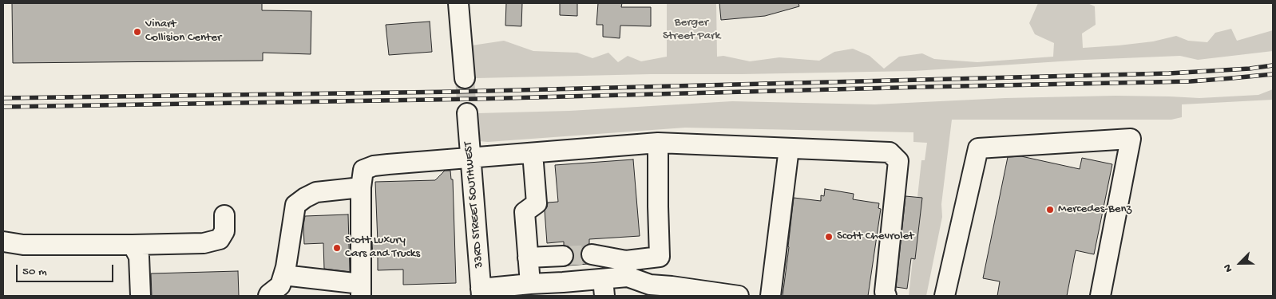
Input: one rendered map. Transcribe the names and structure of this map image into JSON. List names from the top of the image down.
{
  "streets": {
    "street": ["33RD STREET SOUTHWEST"]
  },
  "parks": ["Berger Street Park"],
  "places": [
    "Vinart Collision Center",
    "Mercedes-Benz",
    "Scott Chevrolet",
    "Scott Luxury Cars and Trucks"
  ],
  "scale_bar": "50 m",
  "north": "bottom left"
}
